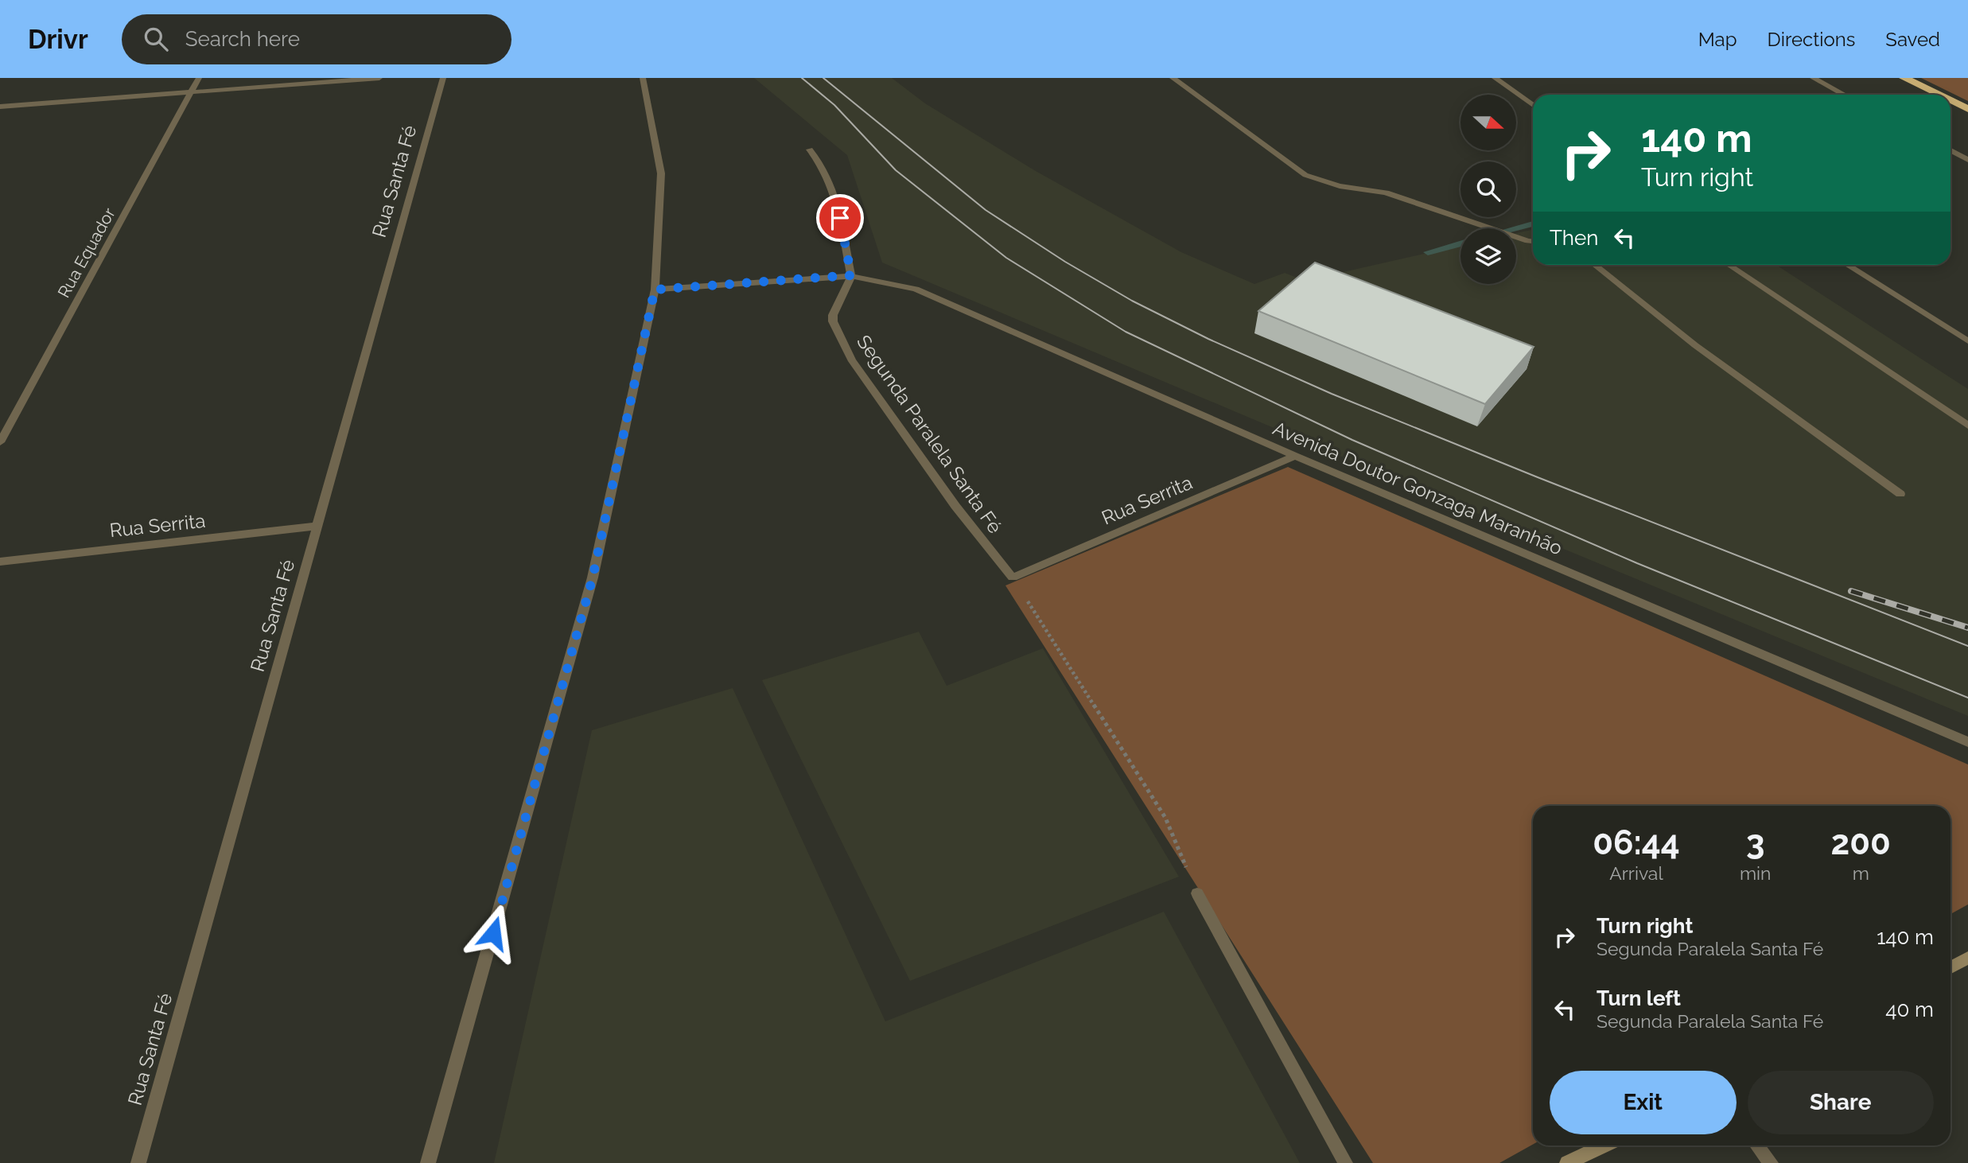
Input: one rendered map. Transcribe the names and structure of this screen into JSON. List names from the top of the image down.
{
  "streets": {
    "street": [
      "Rua Santa Fé",
      "Rua Equador",
      "Segunda Paralela Santa Fé",
      "Avenida Doutor Gonzaga Maranhão",
      "Rua Serrita"
    ]
  },
  "crossings": [
    ["Rua Santa Fé", "Rua Serrita"],
    ["Segunda Paralela Santa Fé", "Avenida Doutor Gonzaga Maranhão"],
    ["Segunda Paralela Santa Fé", "Rua Serrita"],
    ["Avenida Doutor Gonzaga Maranhão", "Rua Serrita"]
  ],
  "north": "right",
  "page": {
    "header": "Drivr",
    "search": "Search here",
    "nav": ["Map", "Directions", "Saved"],
    "turn": ["140 m", "Turn right"],
    "then": "Then",
    "eta": [
      "06:44",
      "Arrival",
      "3",
      "min",
      "200",
      "m"
    ],
    "list": [
      {
        "name": "Turn right",
        "note": "Segunda Paralela Santa Fé",
        "value": "140 m"
      },
      {
        "name": "Turn left",
        "note": "Segunda Paralela Santa Fé",
        "value": "40 m"
      }
    ],
    "buttons": ["Exit", "Share"]
  }
}
